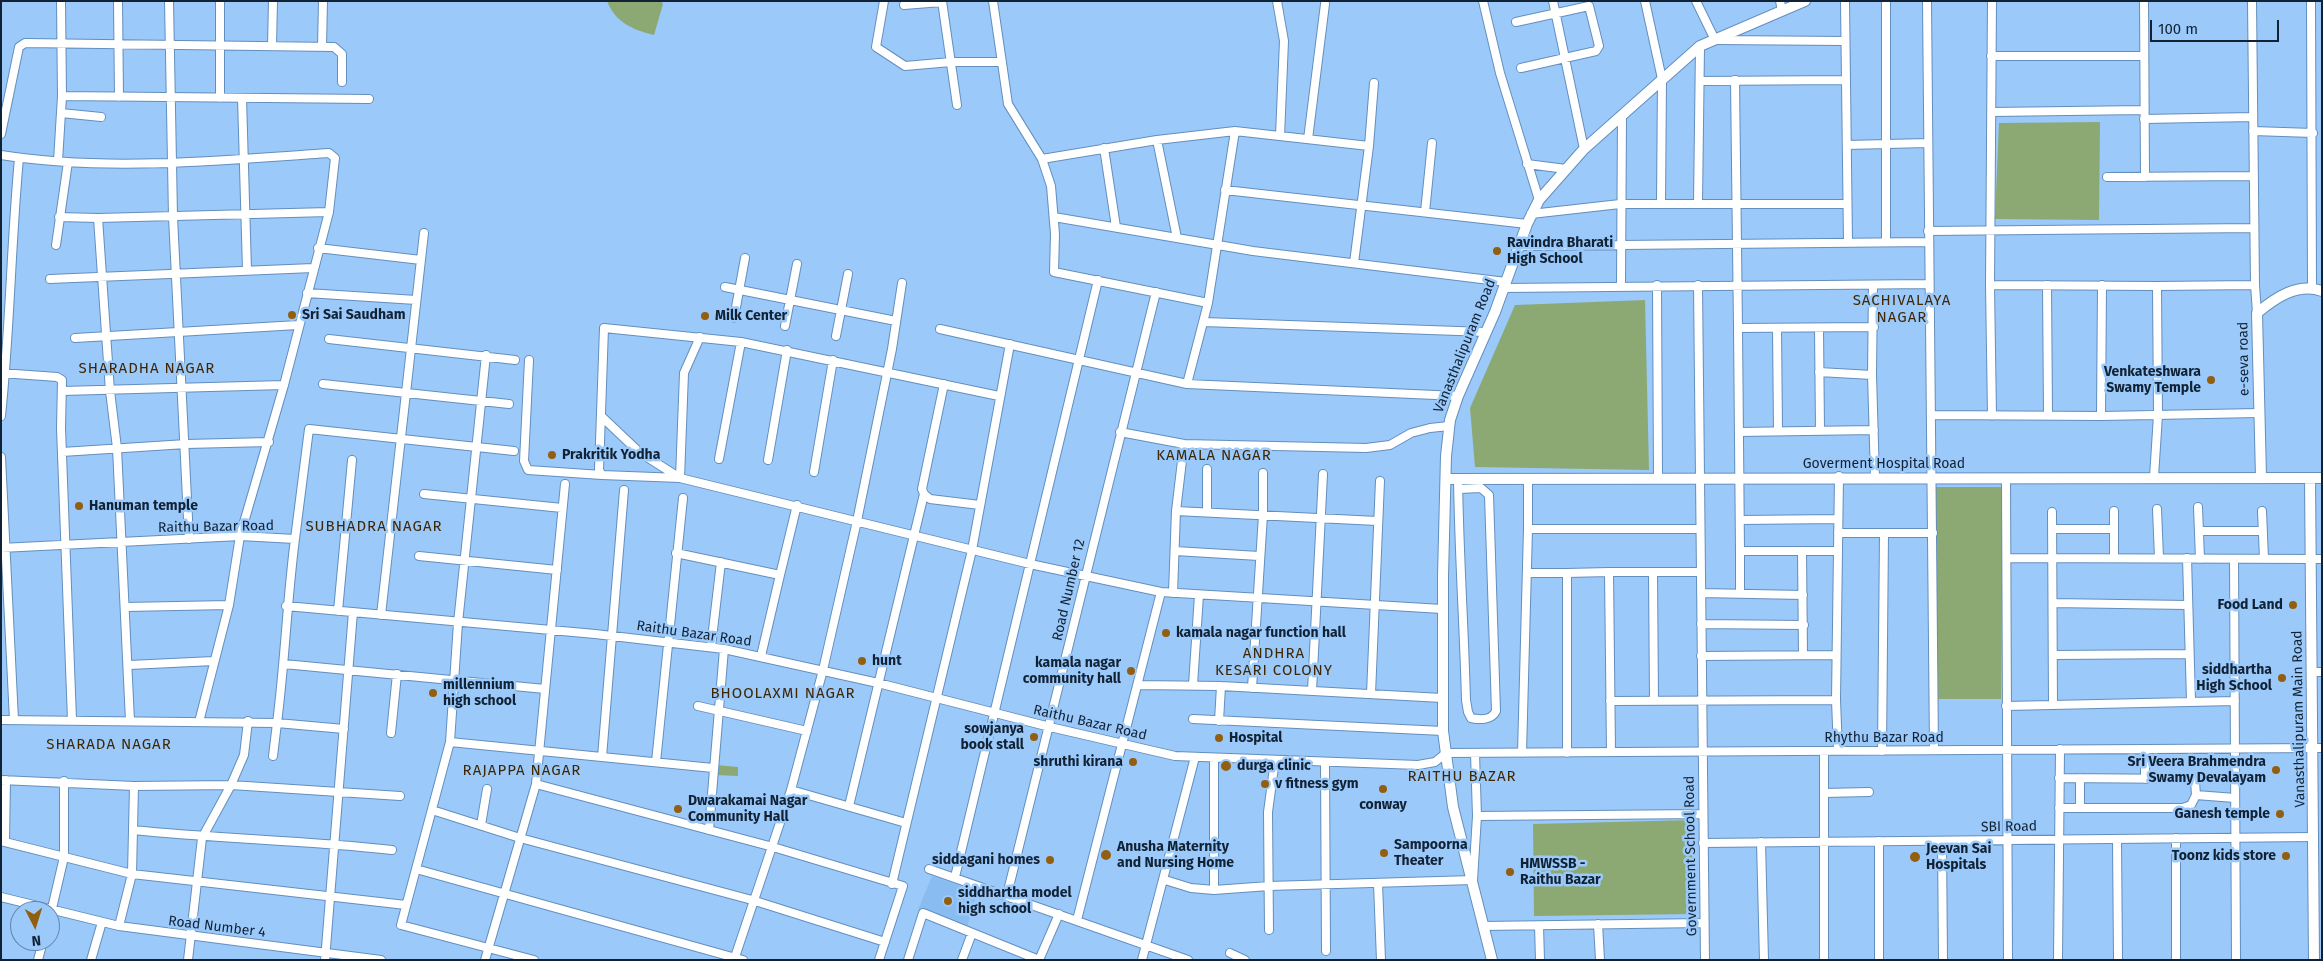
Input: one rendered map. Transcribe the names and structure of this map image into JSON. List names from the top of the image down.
{
  "streets": {
    "street": [
      "Vanasthalipuram Road",
      "e-seva road",
      "Goverment Hospital Road",
      "Raithu Bazar Road",
      "Road Number 12",
      "Vanasthalipuram Main Road",
      "Rhythu Bazar Road",
      "SBI Road",
      "Government School Road",
      "Road Number 4"
    ]
  },
  "crossings": [
    ["Vanasthalipuram Road", "Goverment Hospital Road"],
    ["Vanasthalipuram Road", "Raithu Bazar Road"],
    ["Vanasthalipuram Road", "Rhythu Bazar Road"],
    ["e-seva road", "Goverment Hospital Road"],
    ["Goverment Hospital Road", "Vanasthalipuram Main Road"],
    ["Goverment Hospital Road", "Government School Road"],
    ["Raithu Bazar Road", "Road Number 12"],
    ["Raithu Bazar Road", "Rhythu Bazar Road"],
    ["Vanasthalipuram Main Road", "Rhythu Bazar Road"],
    ["Vanasthalipuram Main Road", "SBI Road"],
    ["Rhythu Bazar Road", "Government School Road"],
    ["SBI Road", "Government School Road"]
  ],
  "districts": [
    "SACHIVALAYA NAGAR",
    "SHARADHA NAGAR",
    "KAMALA NAGAR",
    "SUBHADRA NAGAR",
    "ANDHRA KESARI COLONY",
    "BHOOLAXMI NAGAR",
    "SHARADA NAGAR",
    "RAJAPPA NAGAR",
    "RAITHU BAZAR"
  ],
  "places": [
    "Ravindra Bharati High School",
    "Sri Sai Saudham",
    "Milk Center",
    "Venkateshwara Swamy Temple",
    "Prakritik Yodha",
    "Hanuman temple",
    "Food Land",
    "kamala nagar function hall",
    "hunt",
    "kamala nagar community hall",
    "siddhartha High School",
    "millennium high school",
    "sowjanya book stall",
    "Hospital",
    "shruthi kirana",
    "durga clinic",
    "Sri Veera Brahmendra Swamy Devalayam",
    "v fitness gym",
    "conway",
    "Dwarakamai Nagar Community Hall",
    "Ganesh temple",
    "Sampoorna Theater",
    "Anusha Maternity and Nursing Home",
    "Toonz kids store",
    "Jeevan Sai Hospitals",
    "siddagani homes",
    "HMWSSB - Raithu Bazar",
    "siddhartha model high school"
  ],
  "scale_bar": "100 m",
  "north": "bottom"
}
